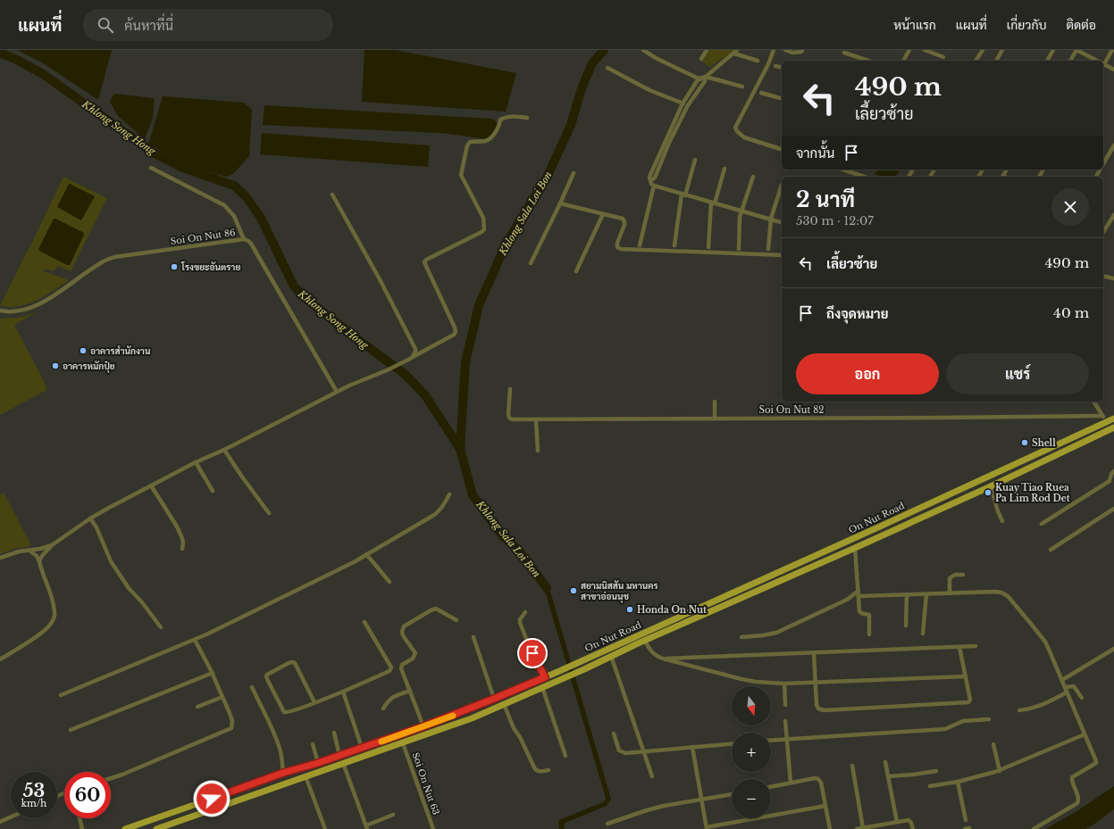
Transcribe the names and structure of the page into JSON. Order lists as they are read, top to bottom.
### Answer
{
  "streets": {
    "main road": ["On Nut Road"],
    "street": ["Soi On Nut 86", "Soi On Nut 82", "Soi On Nut 63"]
  },
  "crossings": [
    ["On Nut Road", "Soi On Nut 63"]
  ],
  "water": ["Khlong Song Hong", "Khlong Sala Loi Bon"],
  "places": [
    "โรงขยะอันตราย",
    "อาคารสำนักงาน",
    "อาคารหมักปุ๋ย",
    "Shell",
    "Kuay Tiao Ruea Pa Lim Rod Det",
    "สยามนิสสัน มหานคร สาขาอ่อนนุช",
    "Honda On Nut"
  ],
  "north": "bottom",
  "page": {
    "header": "แผนที่",
    "search": "ค้นหาที่นี่",
    "nav": [
      "หน้าแรก",
      "แผนที่",
      "เกี่ยวกับ",
      "ติดต่อ"
    ],
    "turn": ["490 m", "เลี้ยวซ้าย"],
    "then": "จากนั้น",
    "heading": ["2 นาที", "530 m · 12:07"],
    "list": [
      {
        "name": "เลี้ยวซ้าย",
        "value": "490 m"
      },
      {
        "name": "ถึงจุดหมาย",
        "value": "40 m"
      }
    ],
    "buttons": ["ออก", "แชร์"],
    "map_buttons": ["+", "−"],
    "speed": "53 km/h",
    "limit": "60"
  }
}
